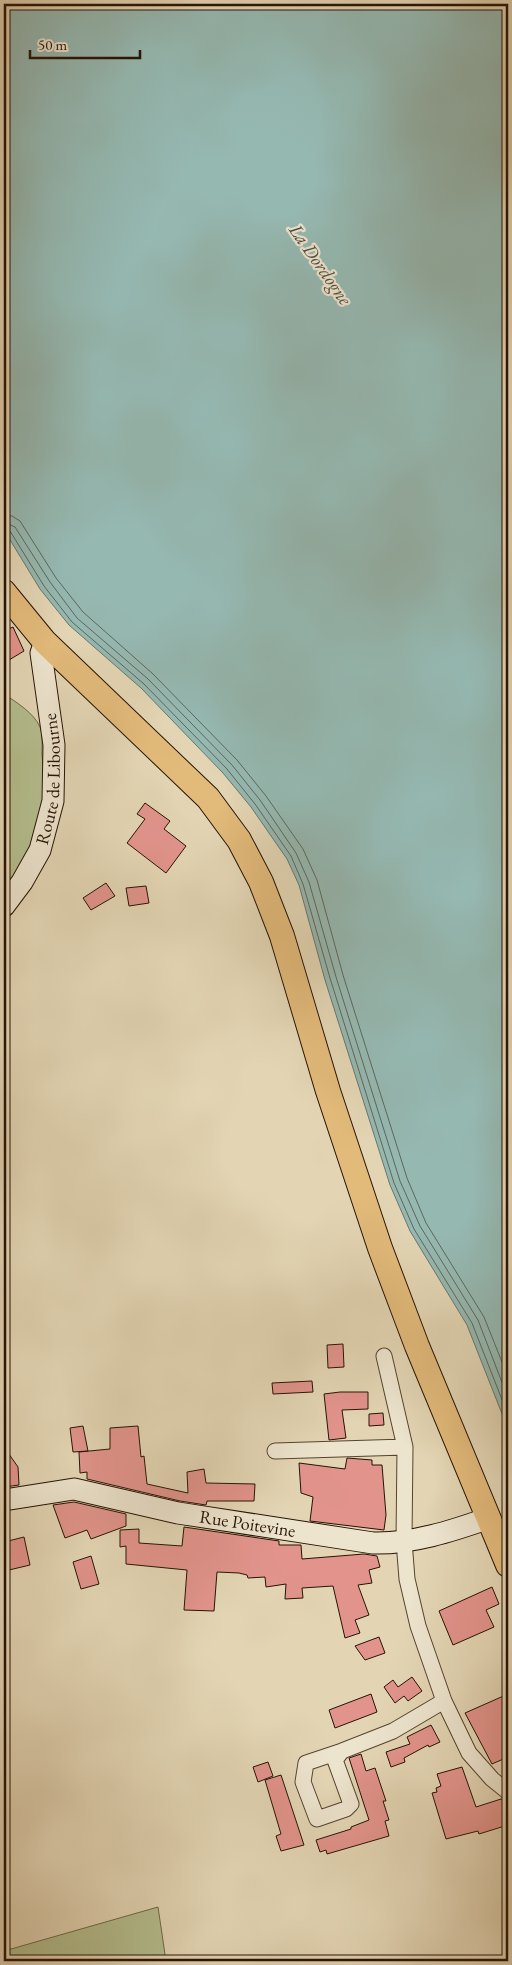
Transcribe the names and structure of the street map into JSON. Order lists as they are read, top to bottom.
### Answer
{
  "streets": {
    "street": ["Route de Libourne", "Rue Poitevine"]
  },
  "water": ["La Dordogne"],
  "scale_bar": "50 m"
}
